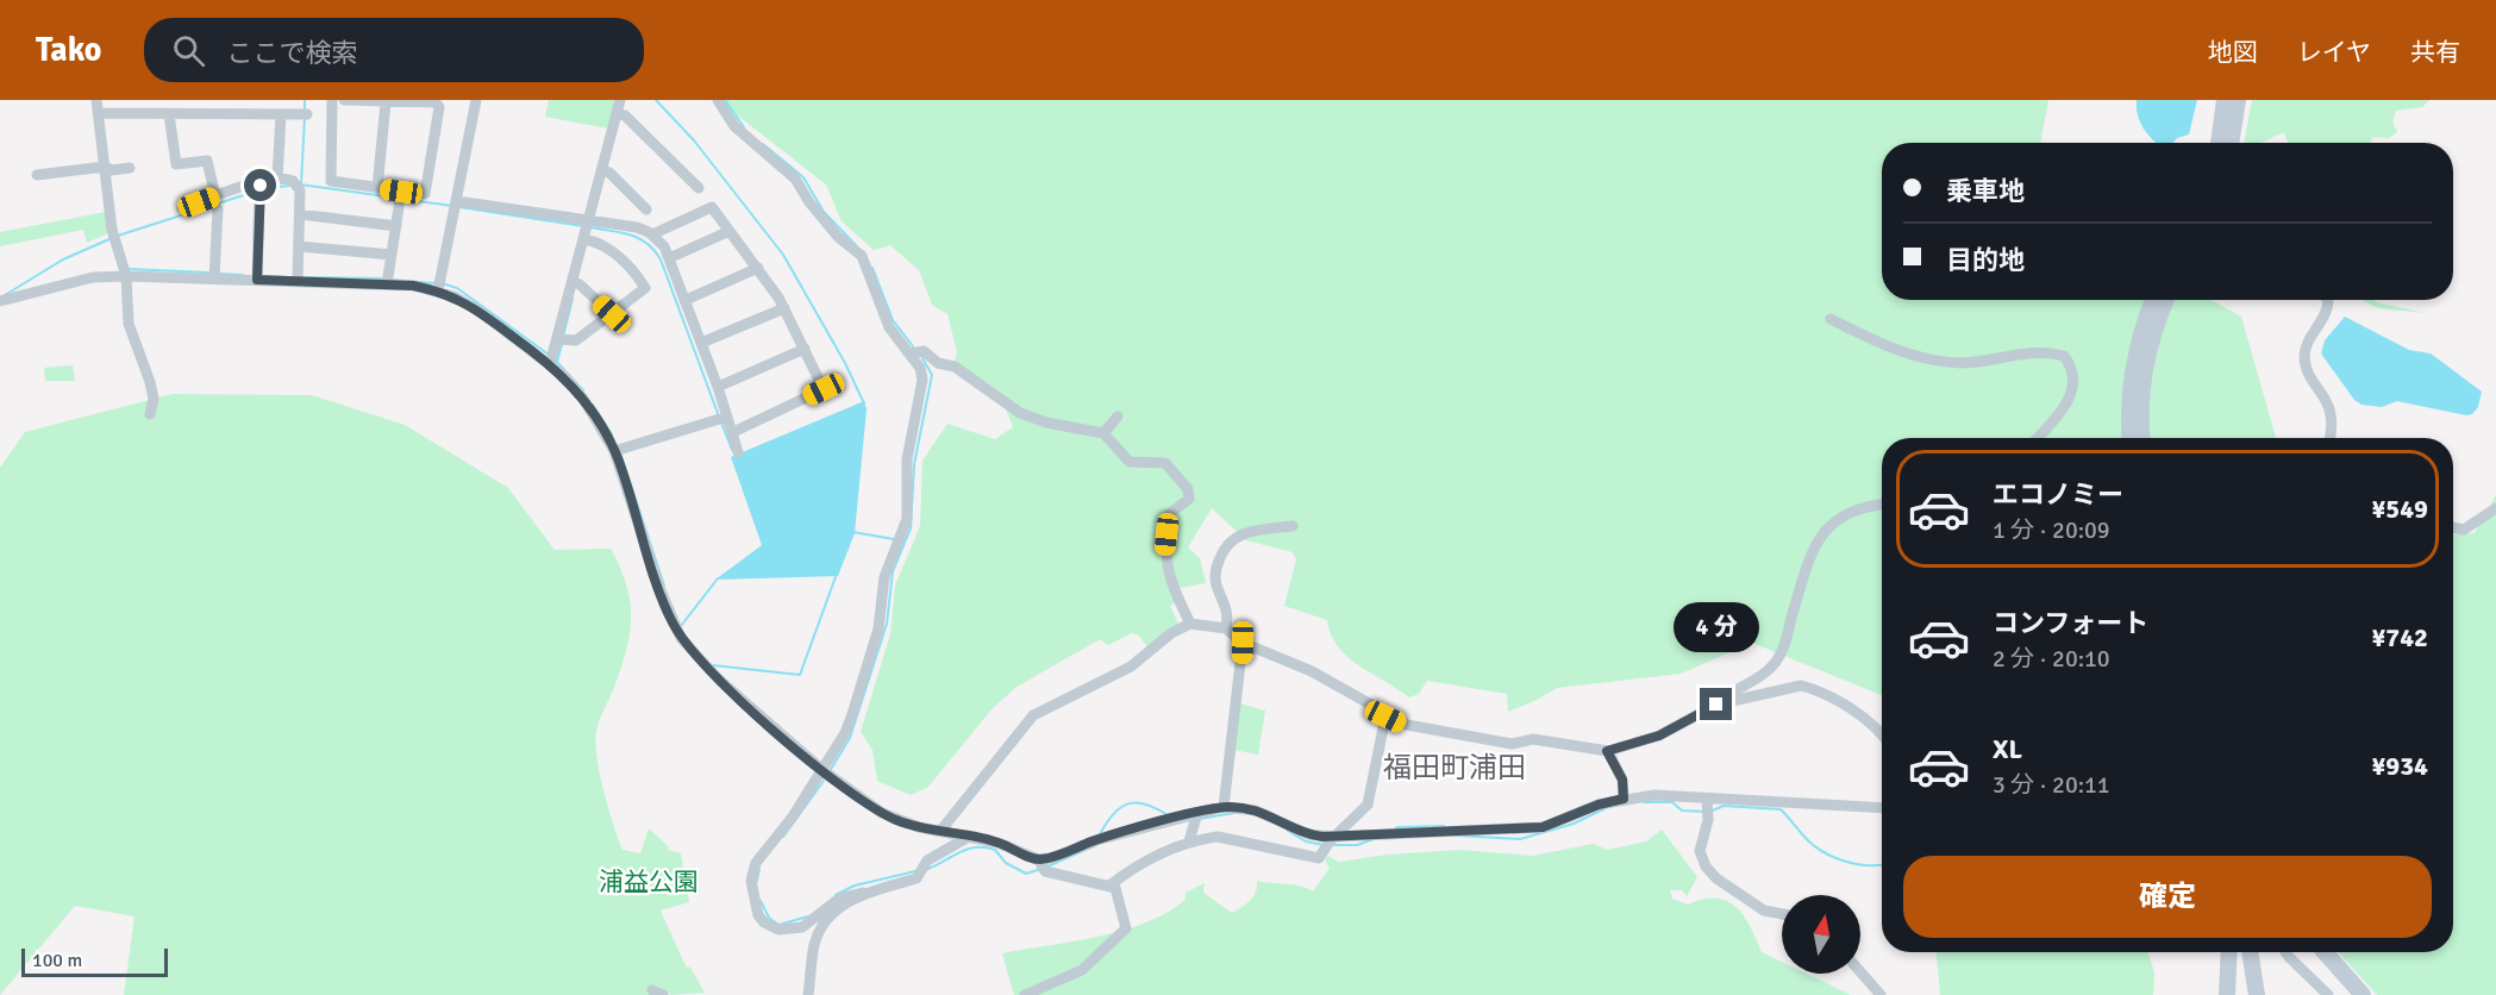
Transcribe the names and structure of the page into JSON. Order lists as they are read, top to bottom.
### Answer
{
  "districts": ["福田町浦田"],
  "parks": ["浦益公園"],
  "scale_bar": "100 m",
  "north": "top",
  "page": {
    "header": "Tako",
    "search": "ここで検索",
    "nav": ["地図", "レイヤ", "共有"],
    "banner": ["乗車地", "目的地"],
    "list": [
      {
        "name": "エコノミー",
        "note": "1 分 · 20:09",
        "value": "¥549"
      },
      {
        "name": "コンフォート",
        "note": "2 分 · 20:10",
        "value": "¥742"
      },
      {
        "name": "XL",
        "note": "3 分 · 20:11",
        "value": "¥934"
      }
    ],
    "bubble": "4 分",
    "buttons": "確定",
    "scale": "100 m"
  }
}
